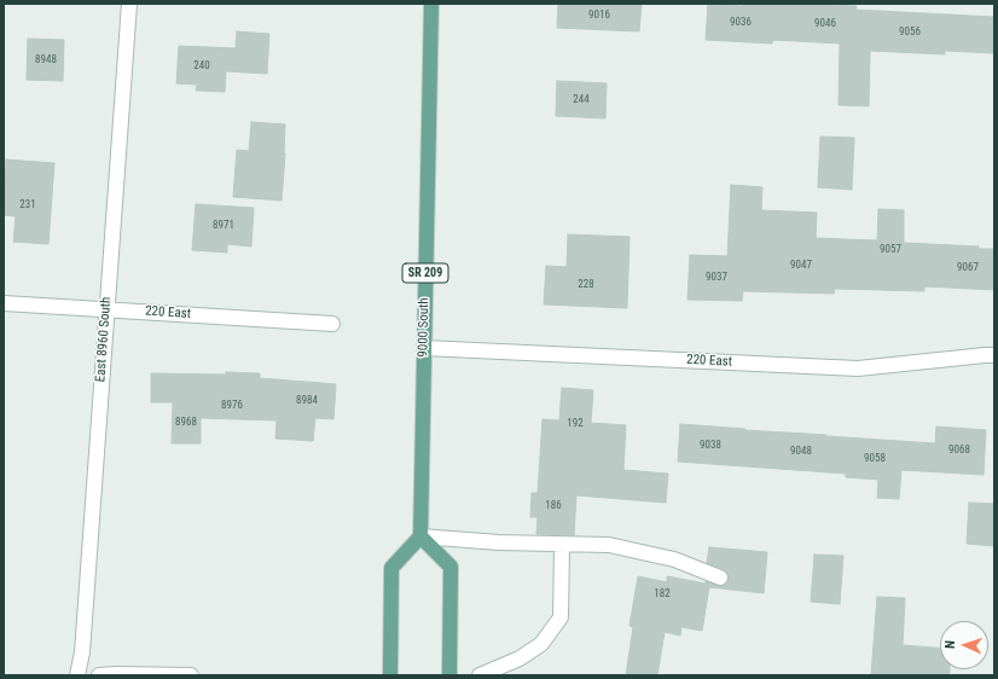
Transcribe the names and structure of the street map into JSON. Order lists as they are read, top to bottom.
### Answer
{
  "streets": {
    "main road": ["SR 209", "9000 South"],
    "street": ["220 East", "East 8960 South"]
  },
  "crossings": [
    ["220 East", "9000 South"],
    ["220 East", "East 8960 South"]
  ],
  "house_numbers": [
    "9016",
    "9036",
    "9046",
    "9056",
    "8948",
    "240",
    "244",
    "231",
    "8971",
    "9057",
    "9047",
    "9067",
    "9037",
    "228",
    "8984",
    "8976",
    "8968",
    "192",
    "9038",
    "9068",
    "9048",
    "9058",
    "186",
    "182"
  ],
  "north": "left"
}
